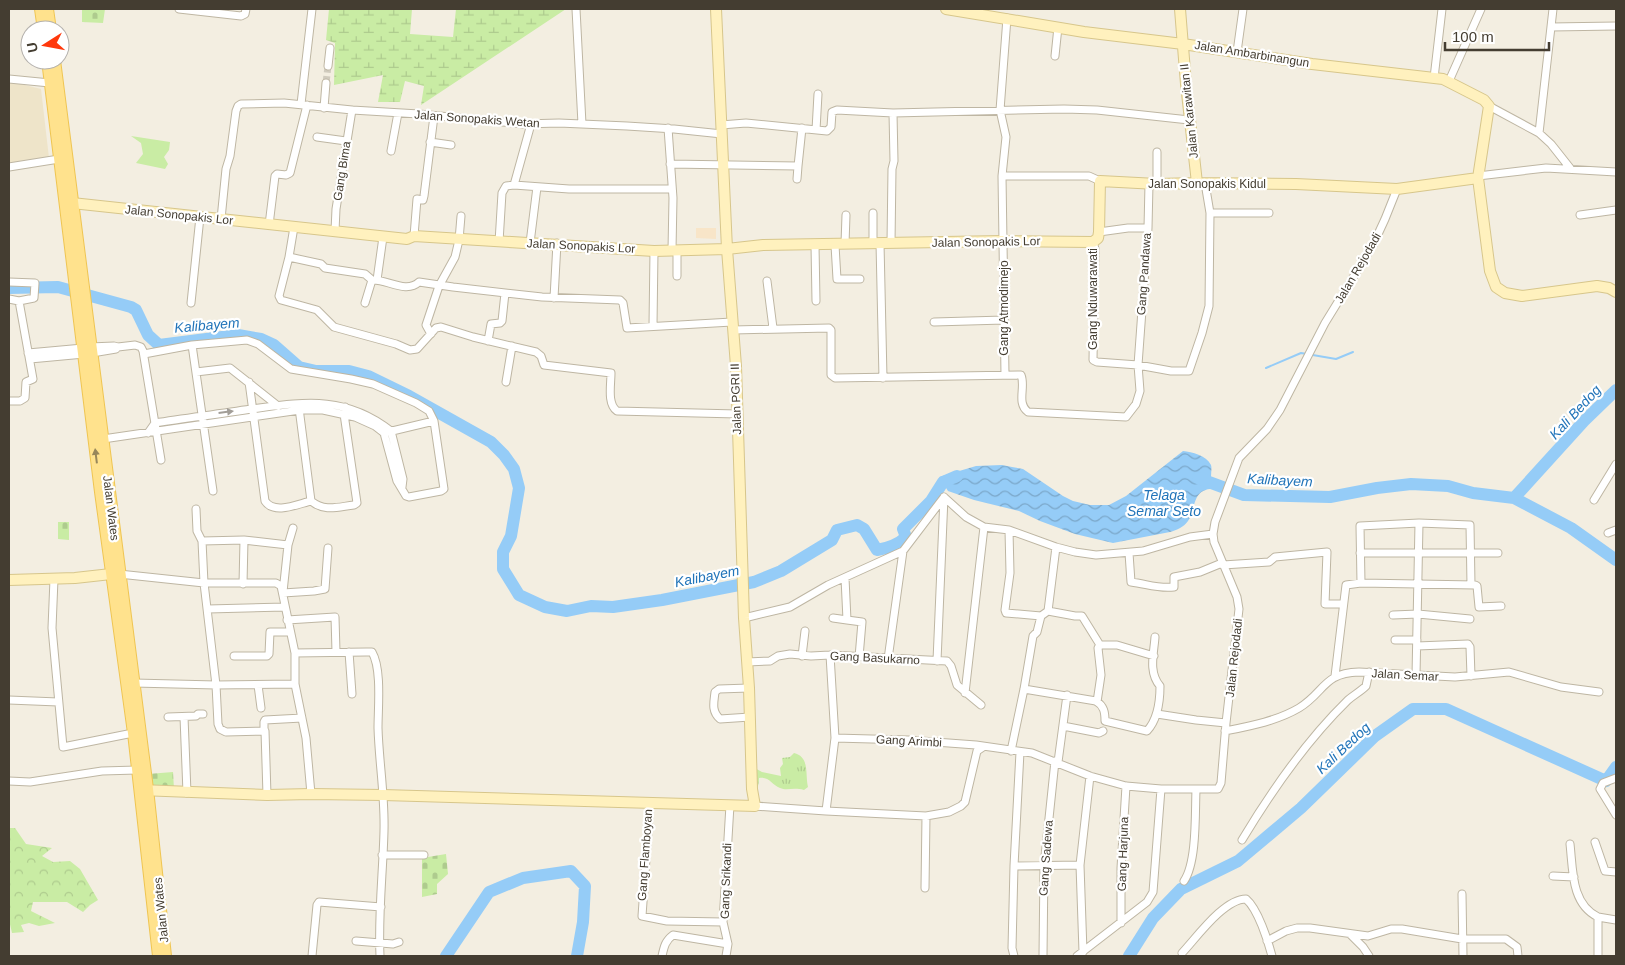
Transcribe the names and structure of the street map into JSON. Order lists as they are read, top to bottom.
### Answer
{
  "streets": {
    "main road": ["Jalan Wates"],
    "street": [
      "Jalan Ambarbinangun",
      "Jalan Karawitan II",
      "Jalan Sonopakis Wetan",
      "Gang Bima",
      "Jalan Sonopakis Kidul",
      "Jalan Sonopakis Lor",
      "Jalan Rejodadi",
      "Gang Pandawa",
      "Gang Nduwarawati",
      "Gang Atmodimejo",
      "Jalan PGRI II",
      "Gang Basukarno",
      "Jalan Semar",
      "Gang Arimbi",
      "Gang Harjuna",
      "Gang Flamboyan",
      "Gang Sadewa",
      "Gang Srikandi"
    ]
  },
  "crossings": [
    ["Jalan Ambarbinangun", "Jalan Karawitan II"],
    ["Jalan Ambarbinangun", "Jalan Sonopakis Kidul"],
    ["Jalan Karawitan II", "Jalan Sonopakis Kidul"],
    ["Jalan Sonopakis Wetan", "Gang Bima"],
    ["Jalan Sonopakis Wetan", "Jalan Sonopakis Lor"],
    ["Jalan Sonopakis Wetan", "Jalan PGRI II"],
    ["Gang Bima", "Jalan Sonopakis Lor"],
    ["Jalan Sonopakis Kidul", "Jalan Rejodadi"],
    ["Jalan Sonopakis Kidul", "Gang Pandawa"],
    ["Jalan Sonopakis Lor", "Gang Nduwarawati"],
    ["Jalan Sonopakis Lor", "Gang Atmodimejo"],
    ["Jalan Sonopakis Lor", "Jalan PGRI II"],
    ["Jalan Sonopakis Lor", "Jalan Wates"],
    ["Jalan Rejodadi", "Gang Arimbi"],
    ["Jalan Rejodadi", "Gang Harjuna"],
    ["Jalan Rejodadi", "Gang Sadewa"],
    ["Gang Pandawa", "Gang Nduwarawati"],
    ["Gang Pandawa", "Gang Atmodimejo"],
    ["Jalan PGRI II", "Gang Basukarno"],
    ["Gang Flamboyan", "Gang Srikandi"]
  ],
  "water": ["Kalibayem", "Kali Bedog", "Telaga Semar Seto"],
  "scale_bar": "100 m",
  "north": "left"
}
